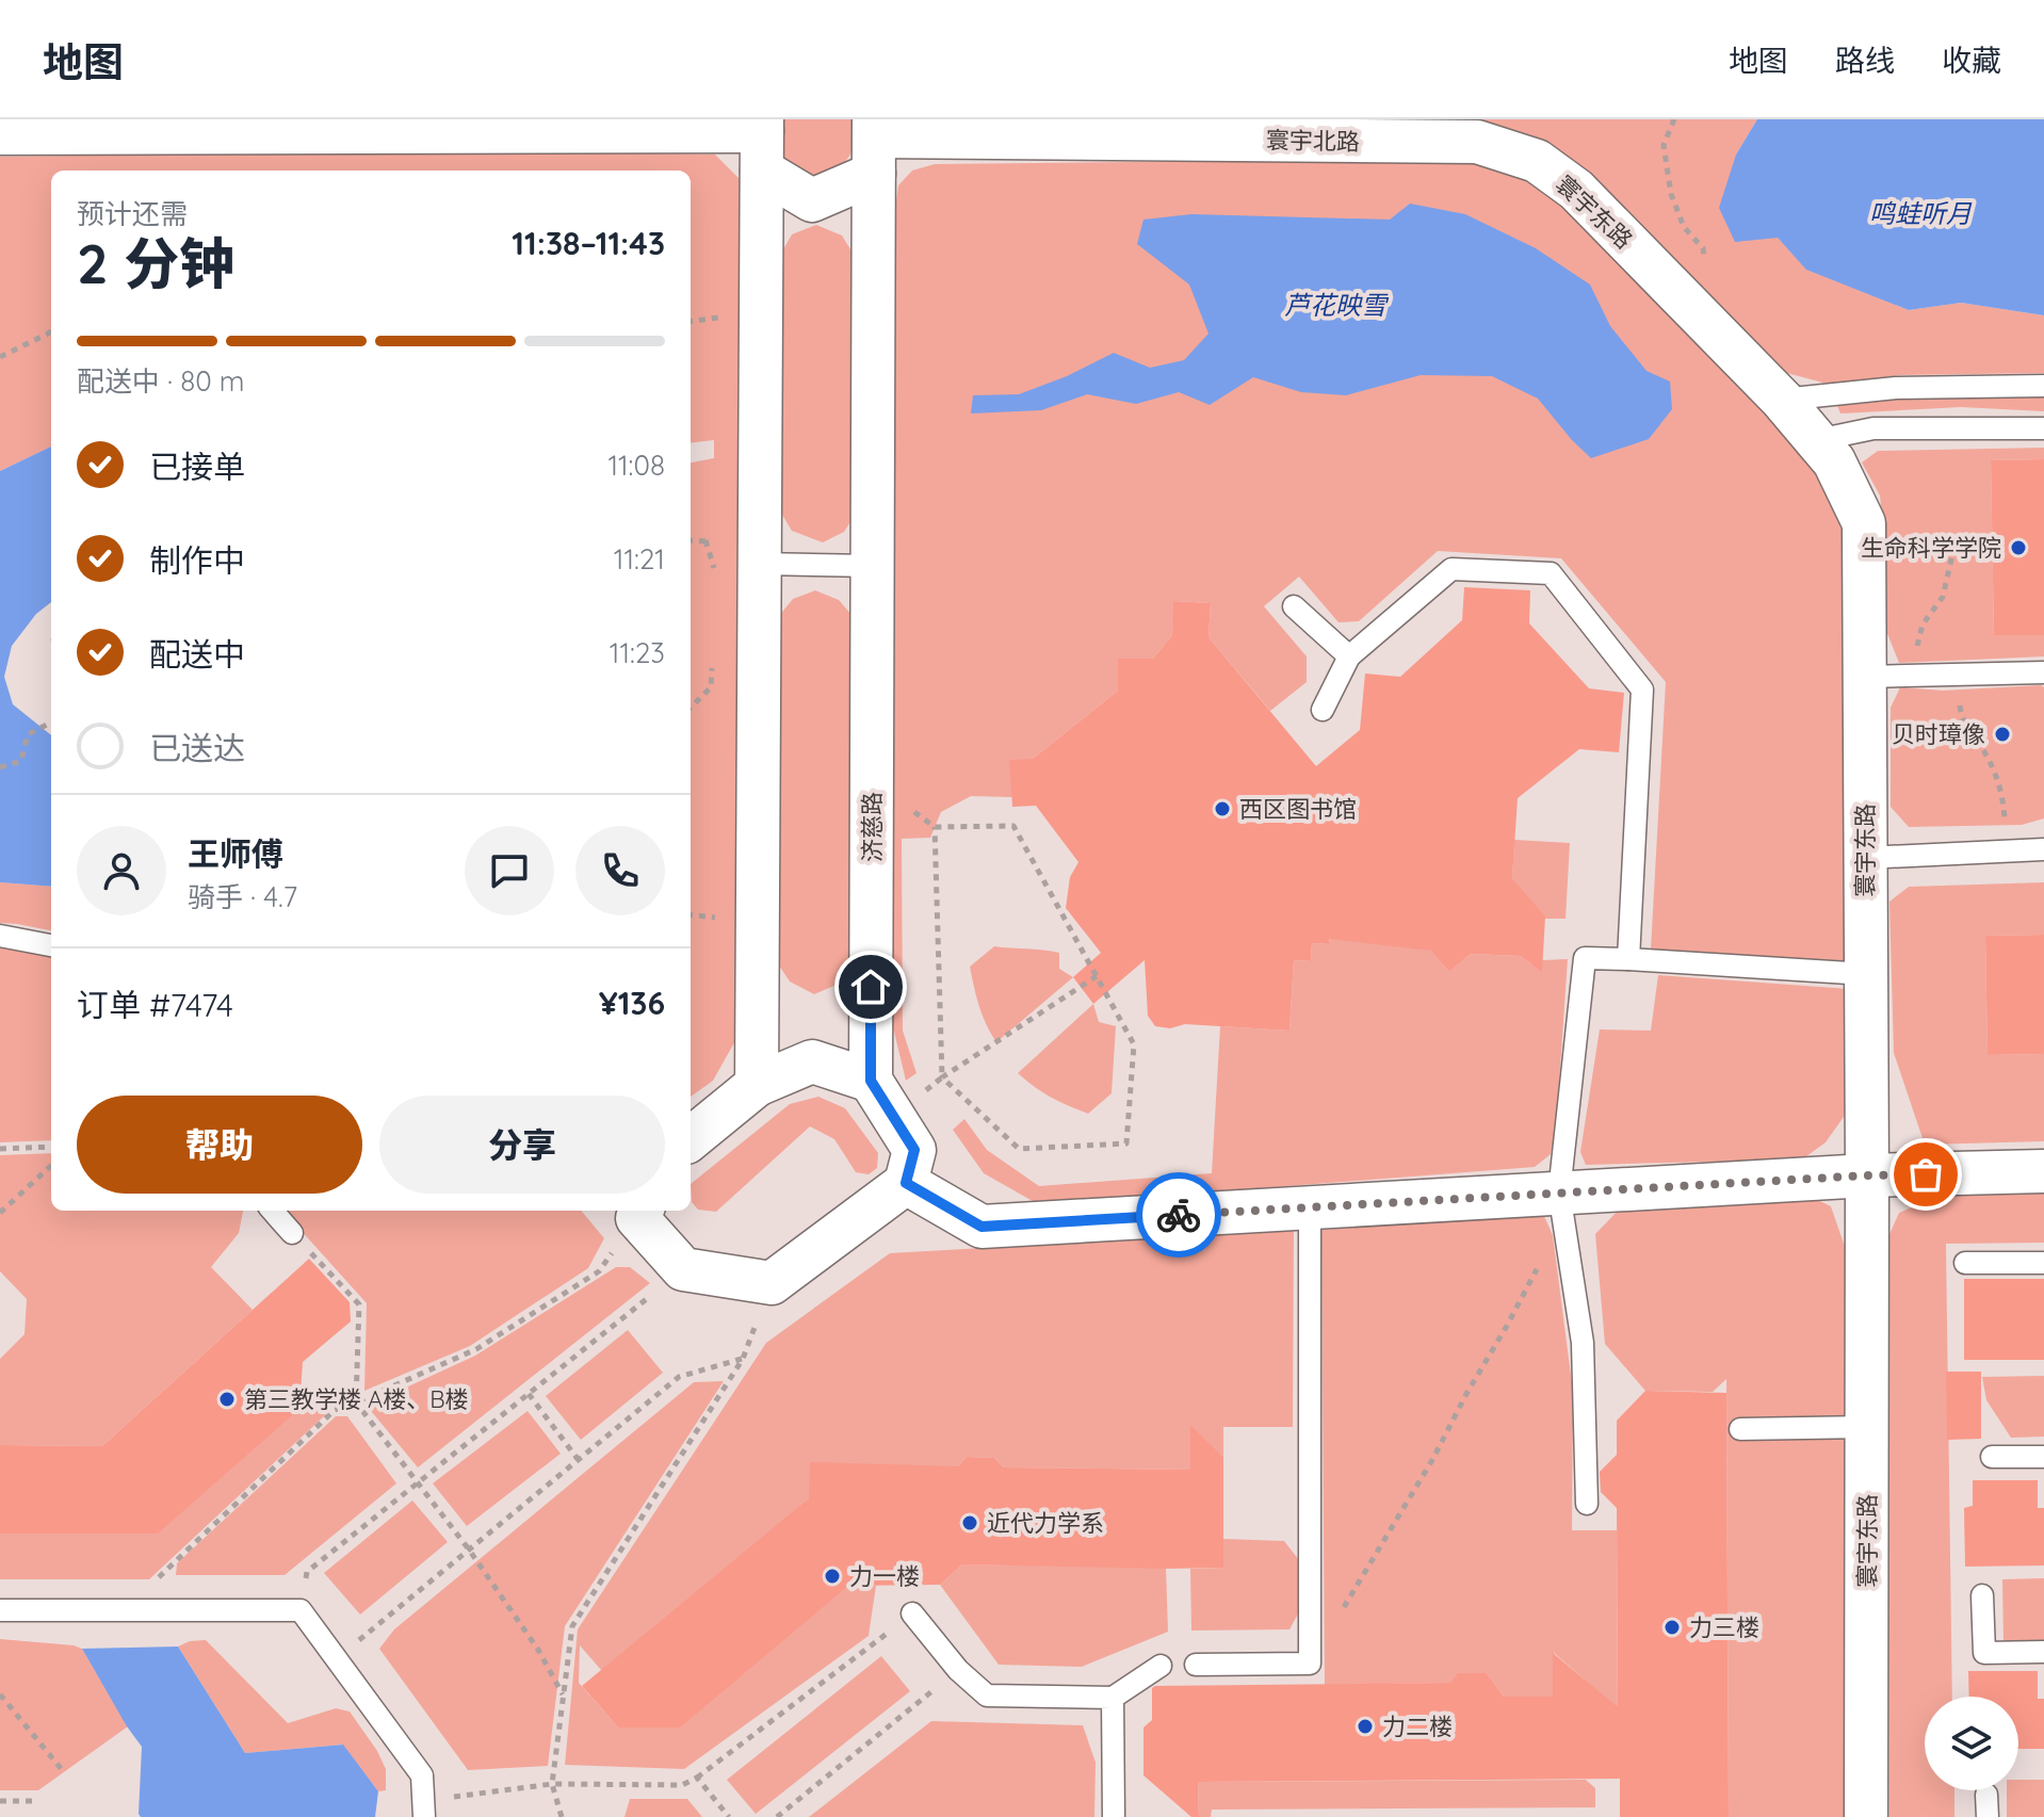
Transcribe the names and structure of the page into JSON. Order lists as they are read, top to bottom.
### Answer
{
  "streets": {
    "street": ["寰宇北路", "寰宇东路", "济慈路"]
  },
  "crossings": [
    ["寰宇北路", "寰宇东路"],
    ["寰宇北路", "济慈路"]
  ],
  "water": ["鸣蛙听月", "芦花映雪"],
  "places": [
    "生命科学学院",
    "贝时璋像",
    "西区图书馆",
    "第三教学楼 A楼、B楼",
    "近代力学系",
    "力一楼",
    "力三楼",
    "力二楼"
  ],
  "page": {
    "header": "地图",
    "nav": ["地图", "路线", "收藏"],
    "heading": ["2 分钟", "预计还需", "11:38–11:43"],
    "panel": [
      "王师傅",
      "骑手 · 4.7",
      "订单 #7474",
      "¥136"
    ],
    "bar": "配送中 · 80 m",
    "list": [
      ["已接单", "11:08"],
      ["制作中", "11:21"],
      ["配送中", "11:23"],
      "已送达"
    ],
    "buttons": ["帮助", "分享"]
  }
}
